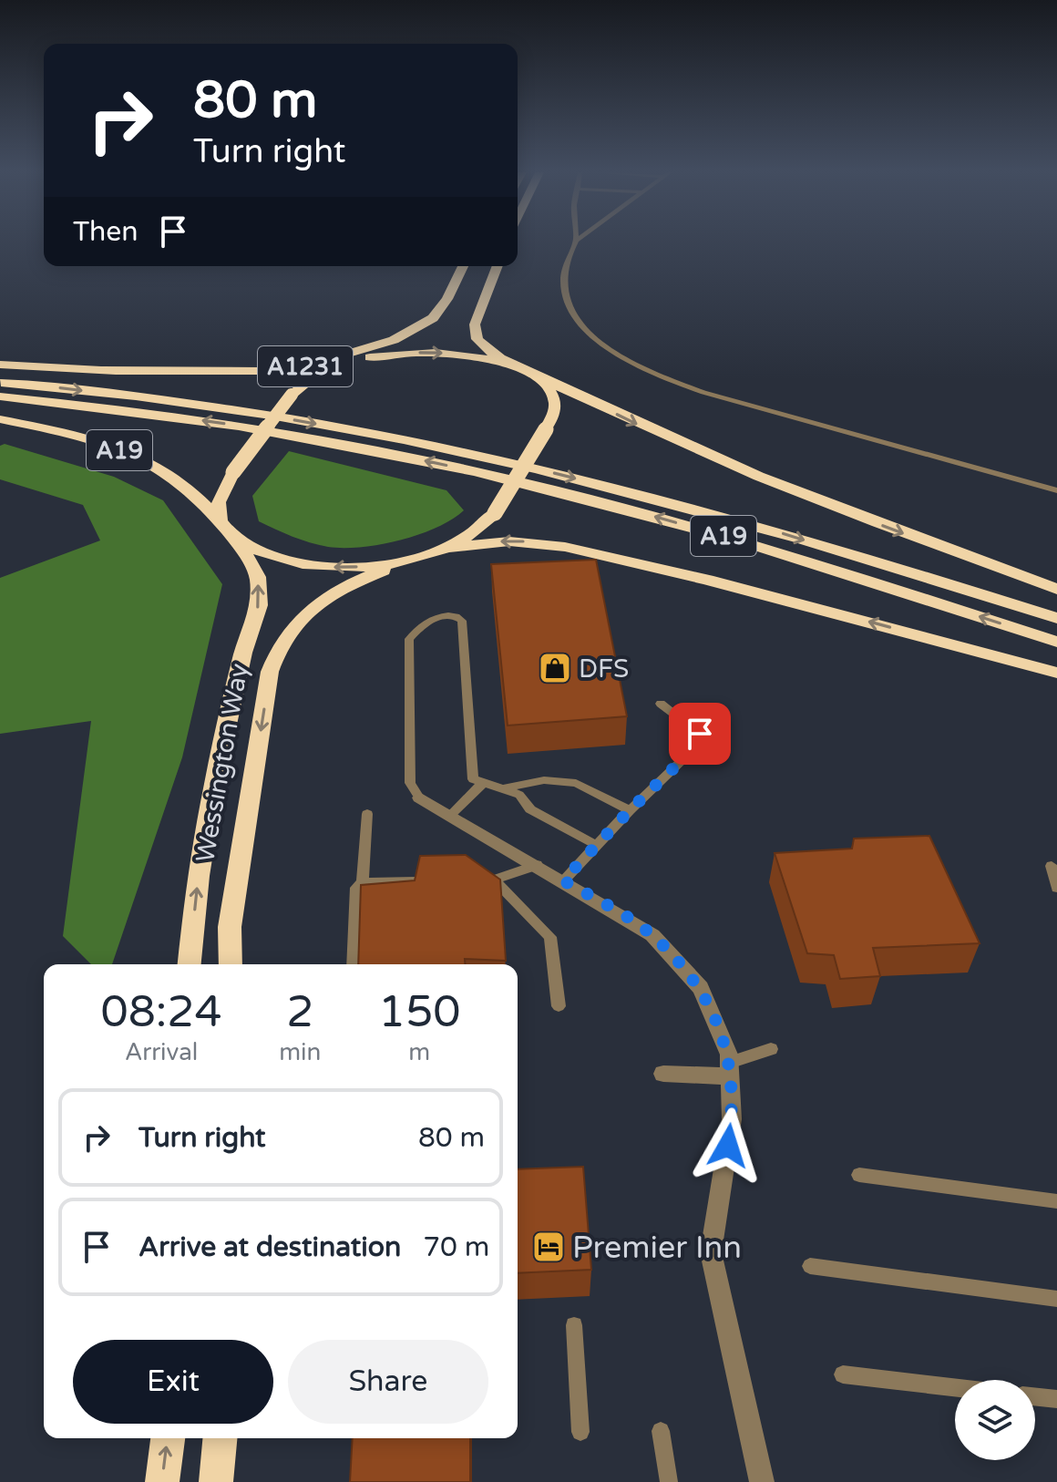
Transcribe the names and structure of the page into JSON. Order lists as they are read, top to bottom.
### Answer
{
  "streets": {
    "highway": ["A1231", "A19", "Wessington Way"]
  },
  "crossings": [
    ["A1231", "A19"]
  ],
  "places": {
    "shop": ["DFS"],
    "hotel": ["Premier Inn"]
  },
  "page": {
    "turn": ["80 m", "Turn right"],
    "then": "Then",
    "eta": [
      "08:24",
      "Arrival",
      "2",
      "min",
      "150",
      "m"
    ],
    "list": [
      {
        "name": "Turn right",
        "value": "80 m"
      },
      {
        "name": "Arrive at destination",
        "value": "70 m"
      }
    ],
    "buttons": ["Exit", "Share"]
  }
}
